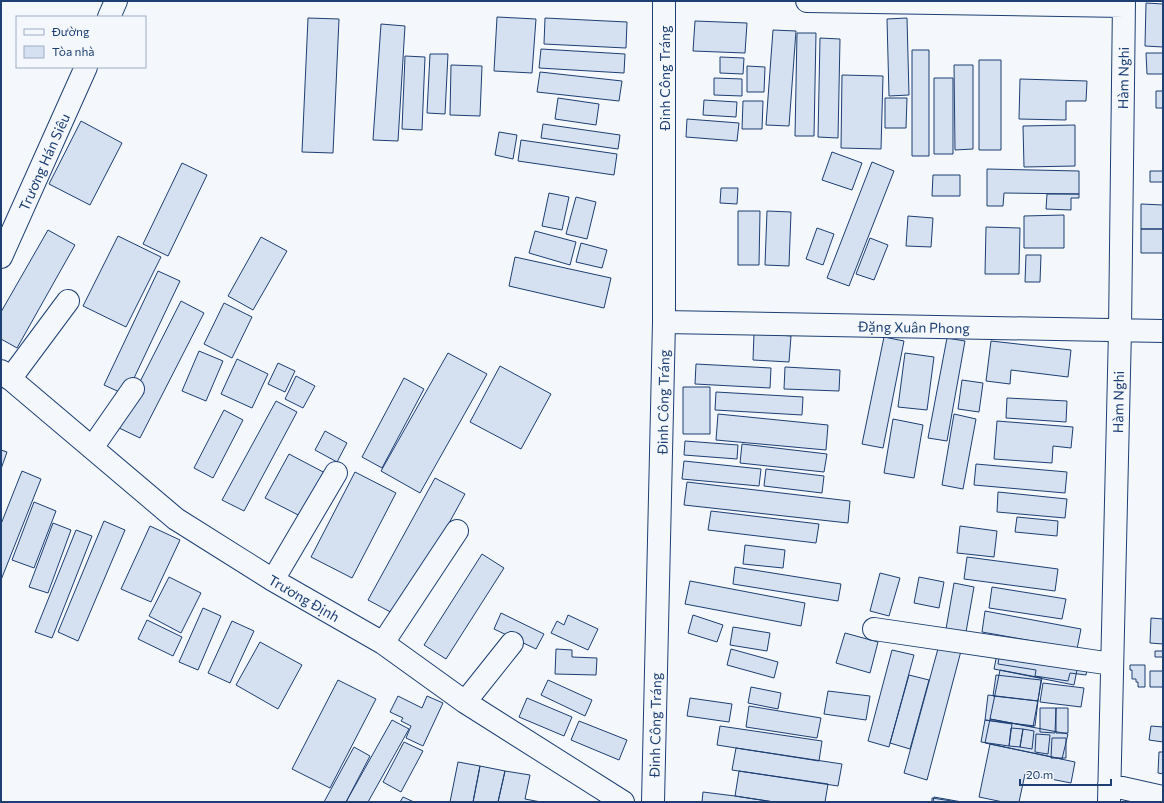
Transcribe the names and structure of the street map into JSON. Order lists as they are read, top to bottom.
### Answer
{
  "streets": {
    "street": [
      "Đinh Công Tráng",
      "Hàm Nghi",
      "Trương Hán Siêu",
      "Đặng Xuân Phong",
      "Trương Định"
    ]
  },
  "crossings": [
    ["Đinh Công Tráng", "Đặng Xuân Phong"],
    ["Hàm Nghi", "Đặng Xuân Phong"]
  ],
  "legend": ["Đường", "Tòa nhà"],
  "scale_bar": "20 m"
}
